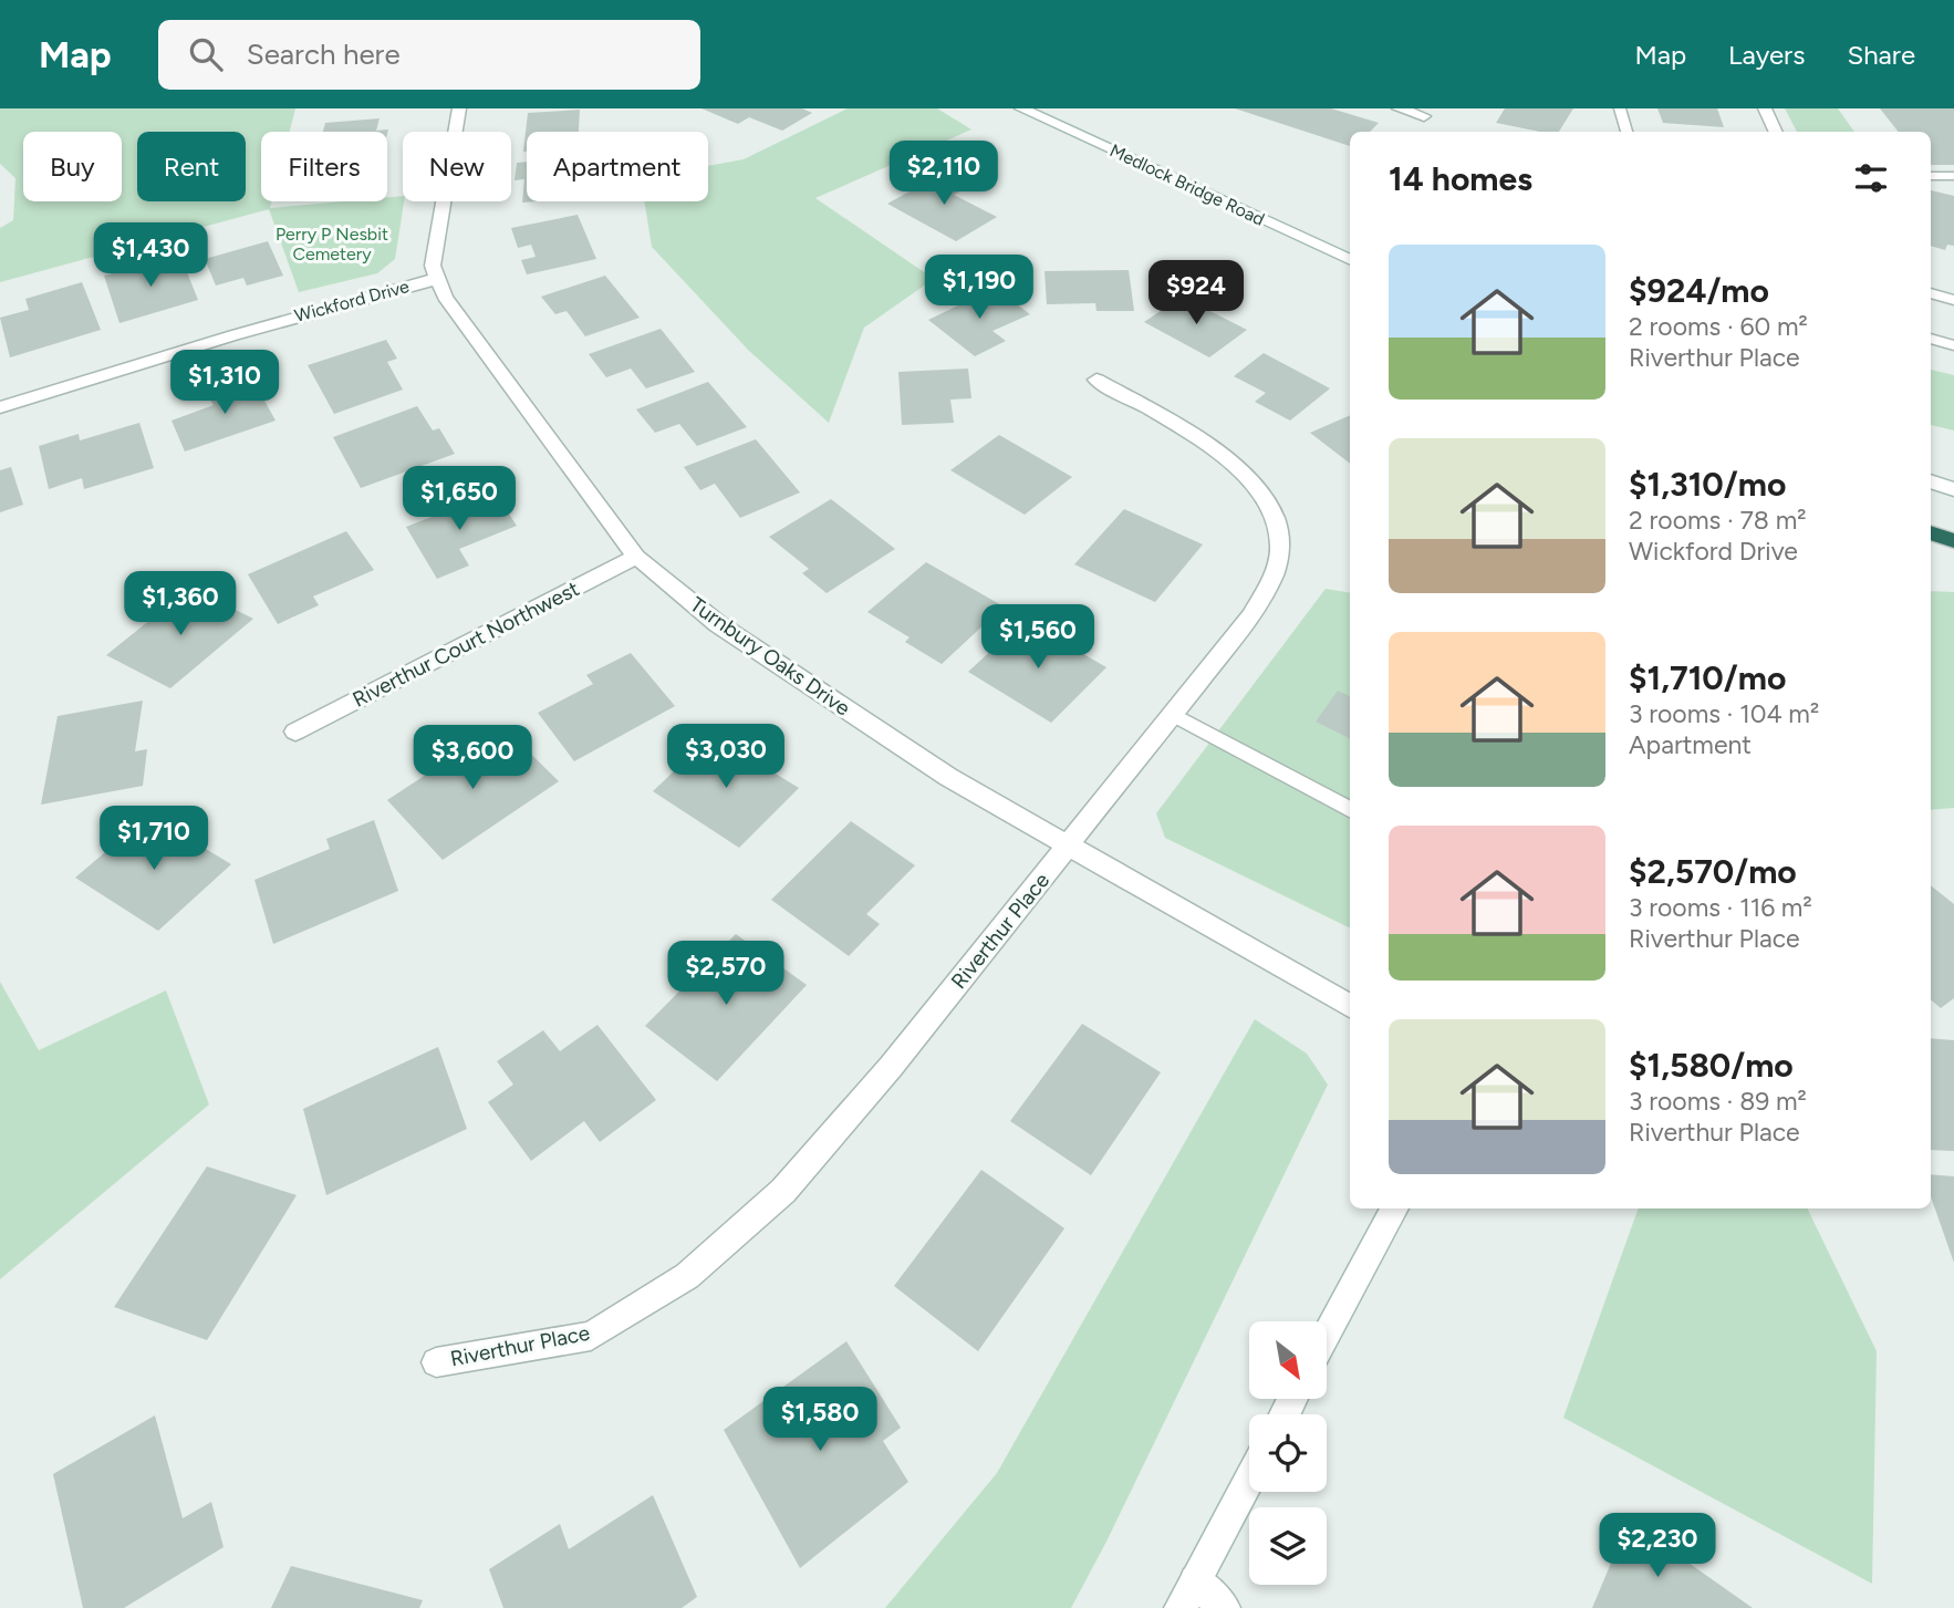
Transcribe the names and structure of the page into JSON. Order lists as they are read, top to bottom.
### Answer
{
  "streets": {
    "street": [
      "Medlock Bridge Road",
      "Wickford Drive",
      "Riverthur Court Northwest",
      "Turnbury Oaks Drive",
      "Riverthur Place"
    ]
  },
  "crossings": [
    ["Wickford Drive", "Turnbury Oaks Drive"],
    ["Riverthur Court Northwest", "Turnbury Oaks Drive"],
    ["Turnbury Oaks Drive", "Riverthur Place"]
  ],
  "parks": ["Perry P Nesbit Cemetery"],
  "north": "bottom right",
  "page": {
    "header": "Map",
    "search": "Search here",
    "nav": ["Map", "Layers", "Share"],
    "chip": [
      "Buy",
      "Rent",
      "Filters",
      "New",
      "Apartment"
    ],
    "heading": "14 homes",
    "price": [
      "$2,110",
      "$1,430",
      "$1,190",
      "$924",
      "$1,310",
      "$1,650",
      "$1,360",
      "$1,560",
      "$3,030",
      "$3,600",
      "$1,710",
      "$2,570",
      "$1,580",
      "$2,230"
    ],
    "list": [
      {
        "name": "$924/mo",
        "note": "2 rooms · 60 m² · Riverthur Place"
      },
      {
        "name": "$1,310/mo",
        "note": "2 rooms · 78 m² · Wickford Drive"
      },
      {
        "name": "$1,710/mo",
        "note": "3 rooms · 104 m² · Apartment"
      },
      {
        "name": "$2,570/mo",
        "note": "3 rooms · 116 m² · Riverthur Place"
      },
      {
        "name": "$1,580/mo",
        "note": "3 rooms · 89 m² · Riverthur Place"
      }
    ]
  }
}
